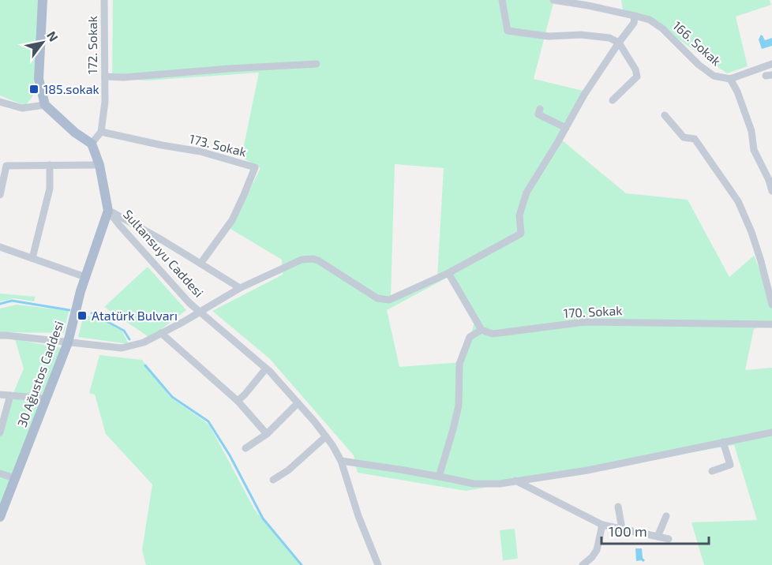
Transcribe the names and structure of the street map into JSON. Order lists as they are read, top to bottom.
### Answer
{
  "streets": {
    "main road": ["Sultansuyu Caddesi", "30 Ağustos Caddesi"],
    "street": [
      "166. Sokak",
      "172. Sokak",
      "173. Sokak",
      "170. Sokak"
    ]
  },
  "crossings": [
    ["172. Sokak", "173. Sokak"],
    ["Sultansuyu Caddesi", "30 Ağustos Caddesi"]
  ],
  "places": {
    "transit": ["185.sokak", "Atatürk Bulvarı"]
  },
  "scale_bar": "100 m",
  "north": "top right"
}
